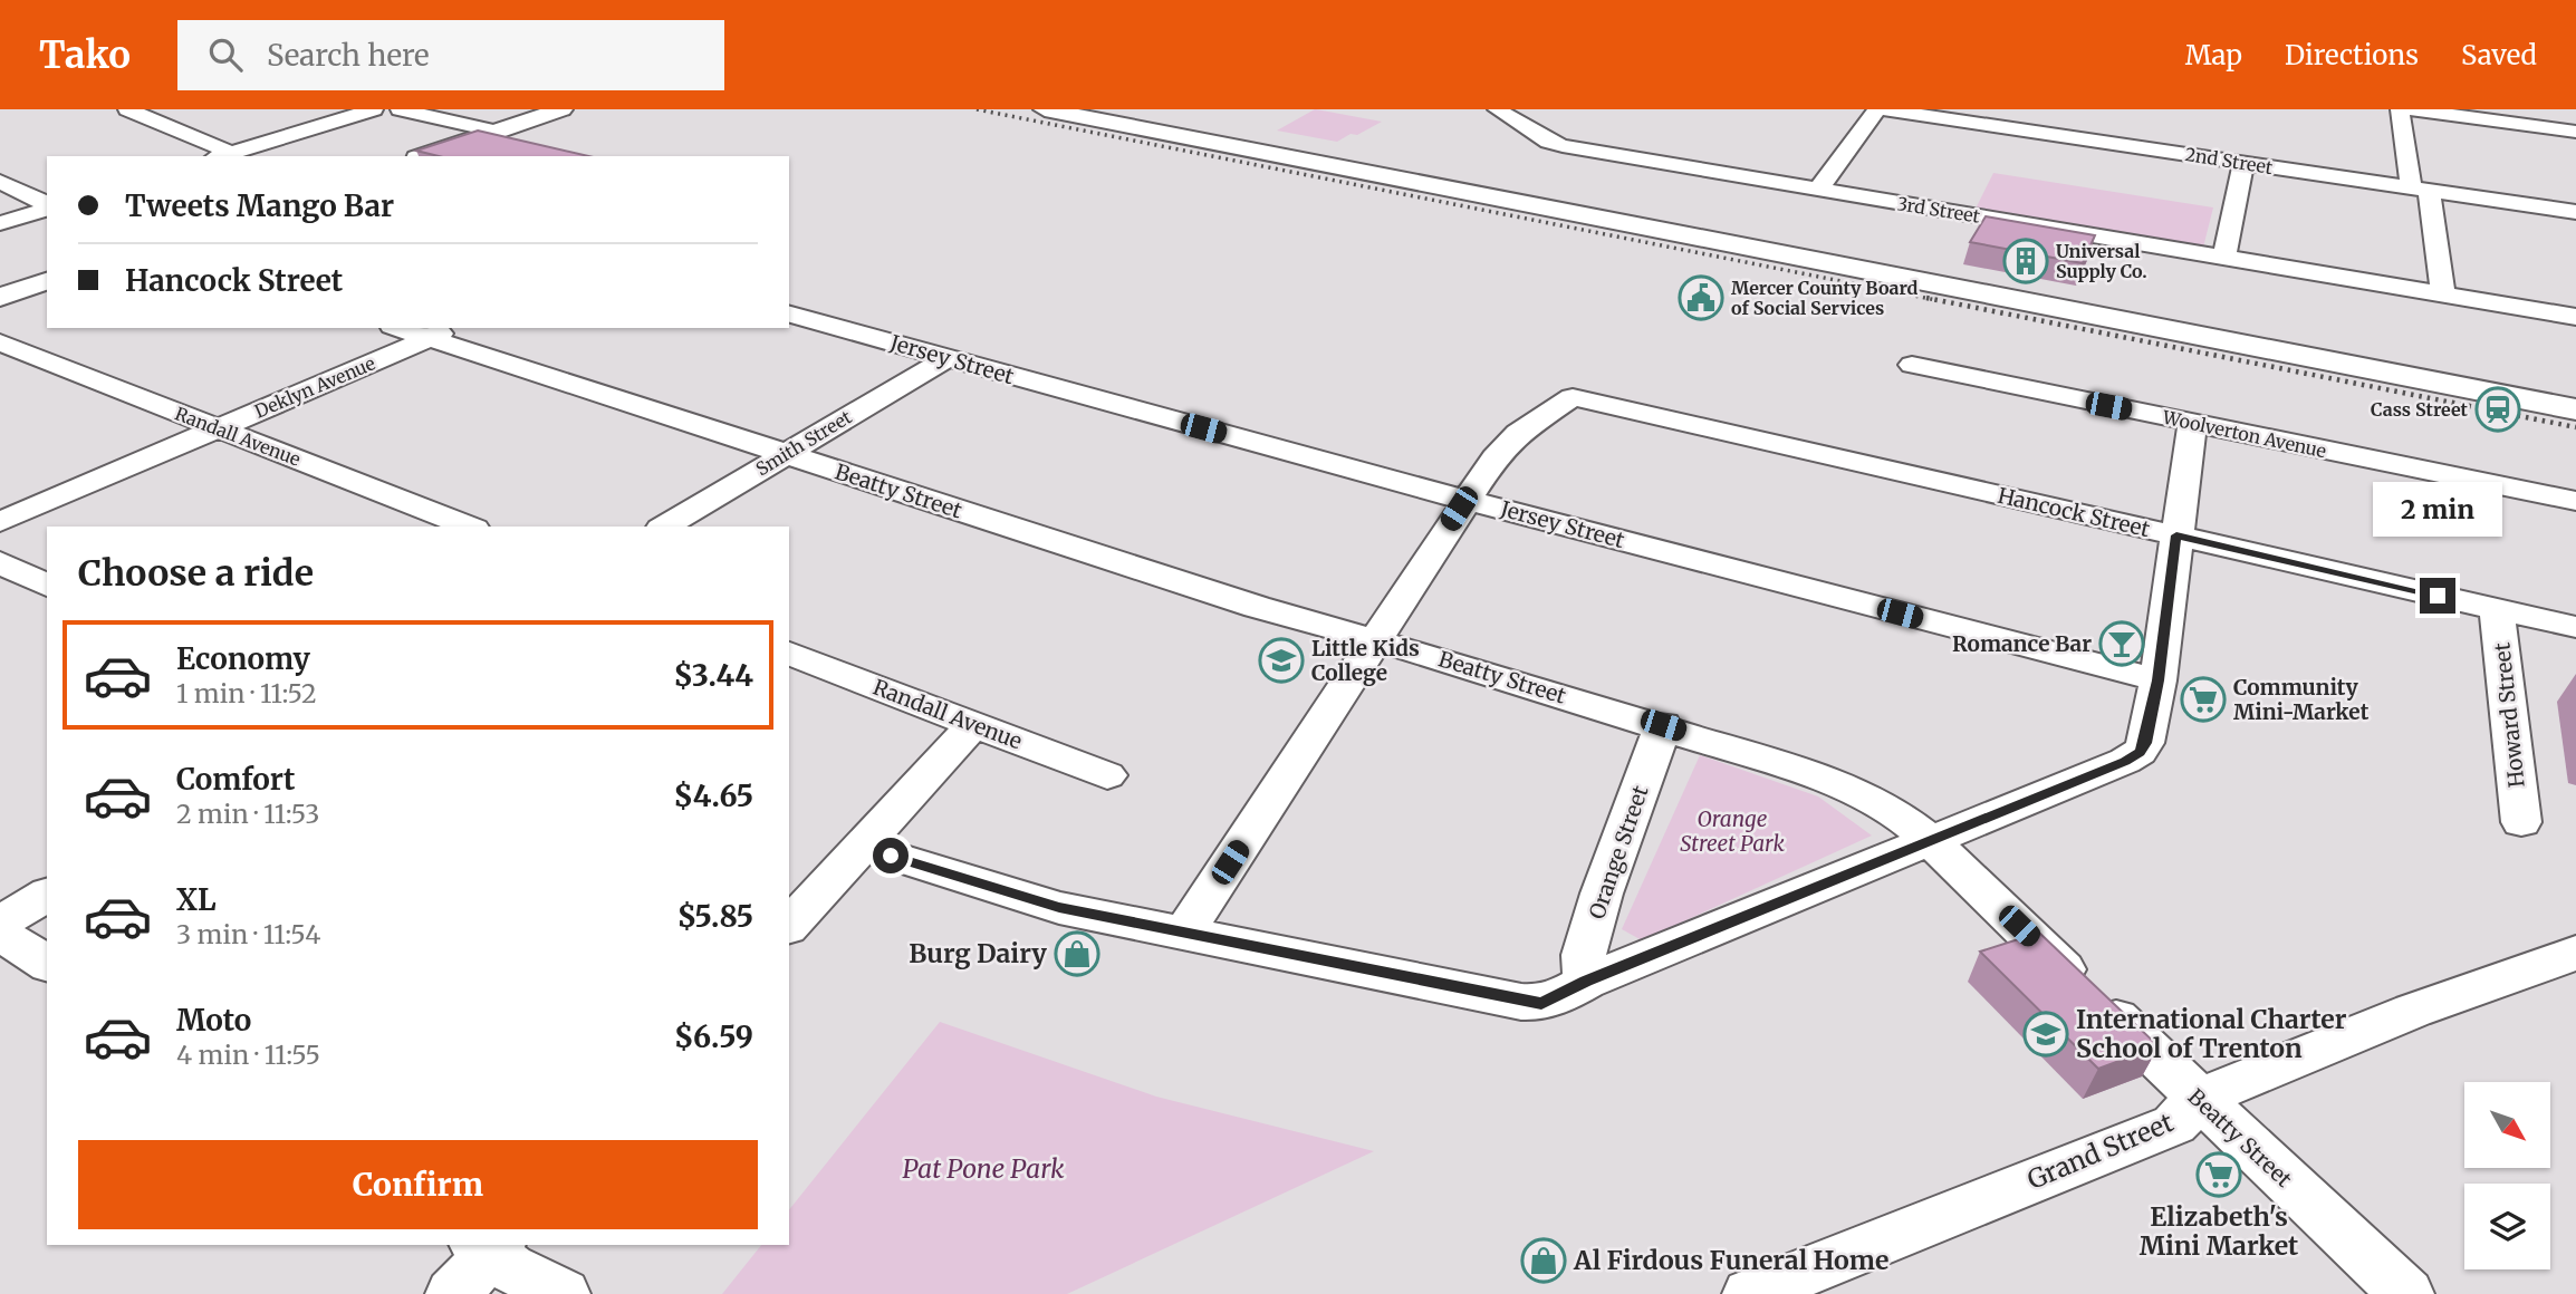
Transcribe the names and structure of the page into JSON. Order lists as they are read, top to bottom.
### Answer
{
  "streets": {
    "street": [
      "2nd Street",
      "3rd Street",
      "Jersey Street",
      "Deklyn Avenue",
      "Woolverton Avenue",
      "Randall Avenue",
      "Smith Street",
      "Beatty Street",
      "Hancock Street",
      "Howard Street",
      "Orange Street",
      "Grand Street"
    ]
  },
  "crossings": [
    ["Jersey Street", "Smith Street"],
    ["Jersey Street", "Hancock Street"],
    ["Deklyn Avenue", "Randall Avenue"],
    ["Deklyn Avenue", "Beatty Street"],
    ["Smith Street", "Beatty Street"],
    ["Beatty Street", "Orange Street"],
    ["Beatty Street", "Grand Street"],
    ["Hancock Street", "Howard Street"]
  ],
  "parks": ["Orange Street Park", "Pat Pone Park"],
  "places": {
    "building": ["Universal Supply Co."],
    "public building": ["Mercer County Board of Social Services"],
    "station": ["Cass Street"],
    "bar": ["Romance Bar"],
    "school or university": ["Little Kids College", "International Charter School of Trenton"],
    "supermarket": ["Community Mini-Market", "Elizabeth's Mini Market"],
    "shop": ["Burg Dairy", "Al Firdous Funeral Home"]
  },
  "north": "bottom right",
  "page": {
    "header": "Tako",
    "search": "Search here",
    "nav": ["Map", "Directions", "Saved"],
    "banner": ["Tweets Mango Bar", "Hancock Street"],
    "bubble": "2 min",
    "heading": "Choose a ride",
    "list": [
      {
        "name": "Economy",
        "note": "1 min · 11:52",
        "value": "$3.44"
      },
      {
        "name": "Comfort",
        "note": "2 min · 11:53",
        "value": "$4.65"
      },
      {
        "name": "XL",
        "note": "3 min · 11:54",
        "value": "$5.85"
      },
      {
        "name": "Moto",
        "note": "4 min · 11:55",
        "value": "$6.59"
      }
    ],
    "buttons": "Confirm"
  }
}
